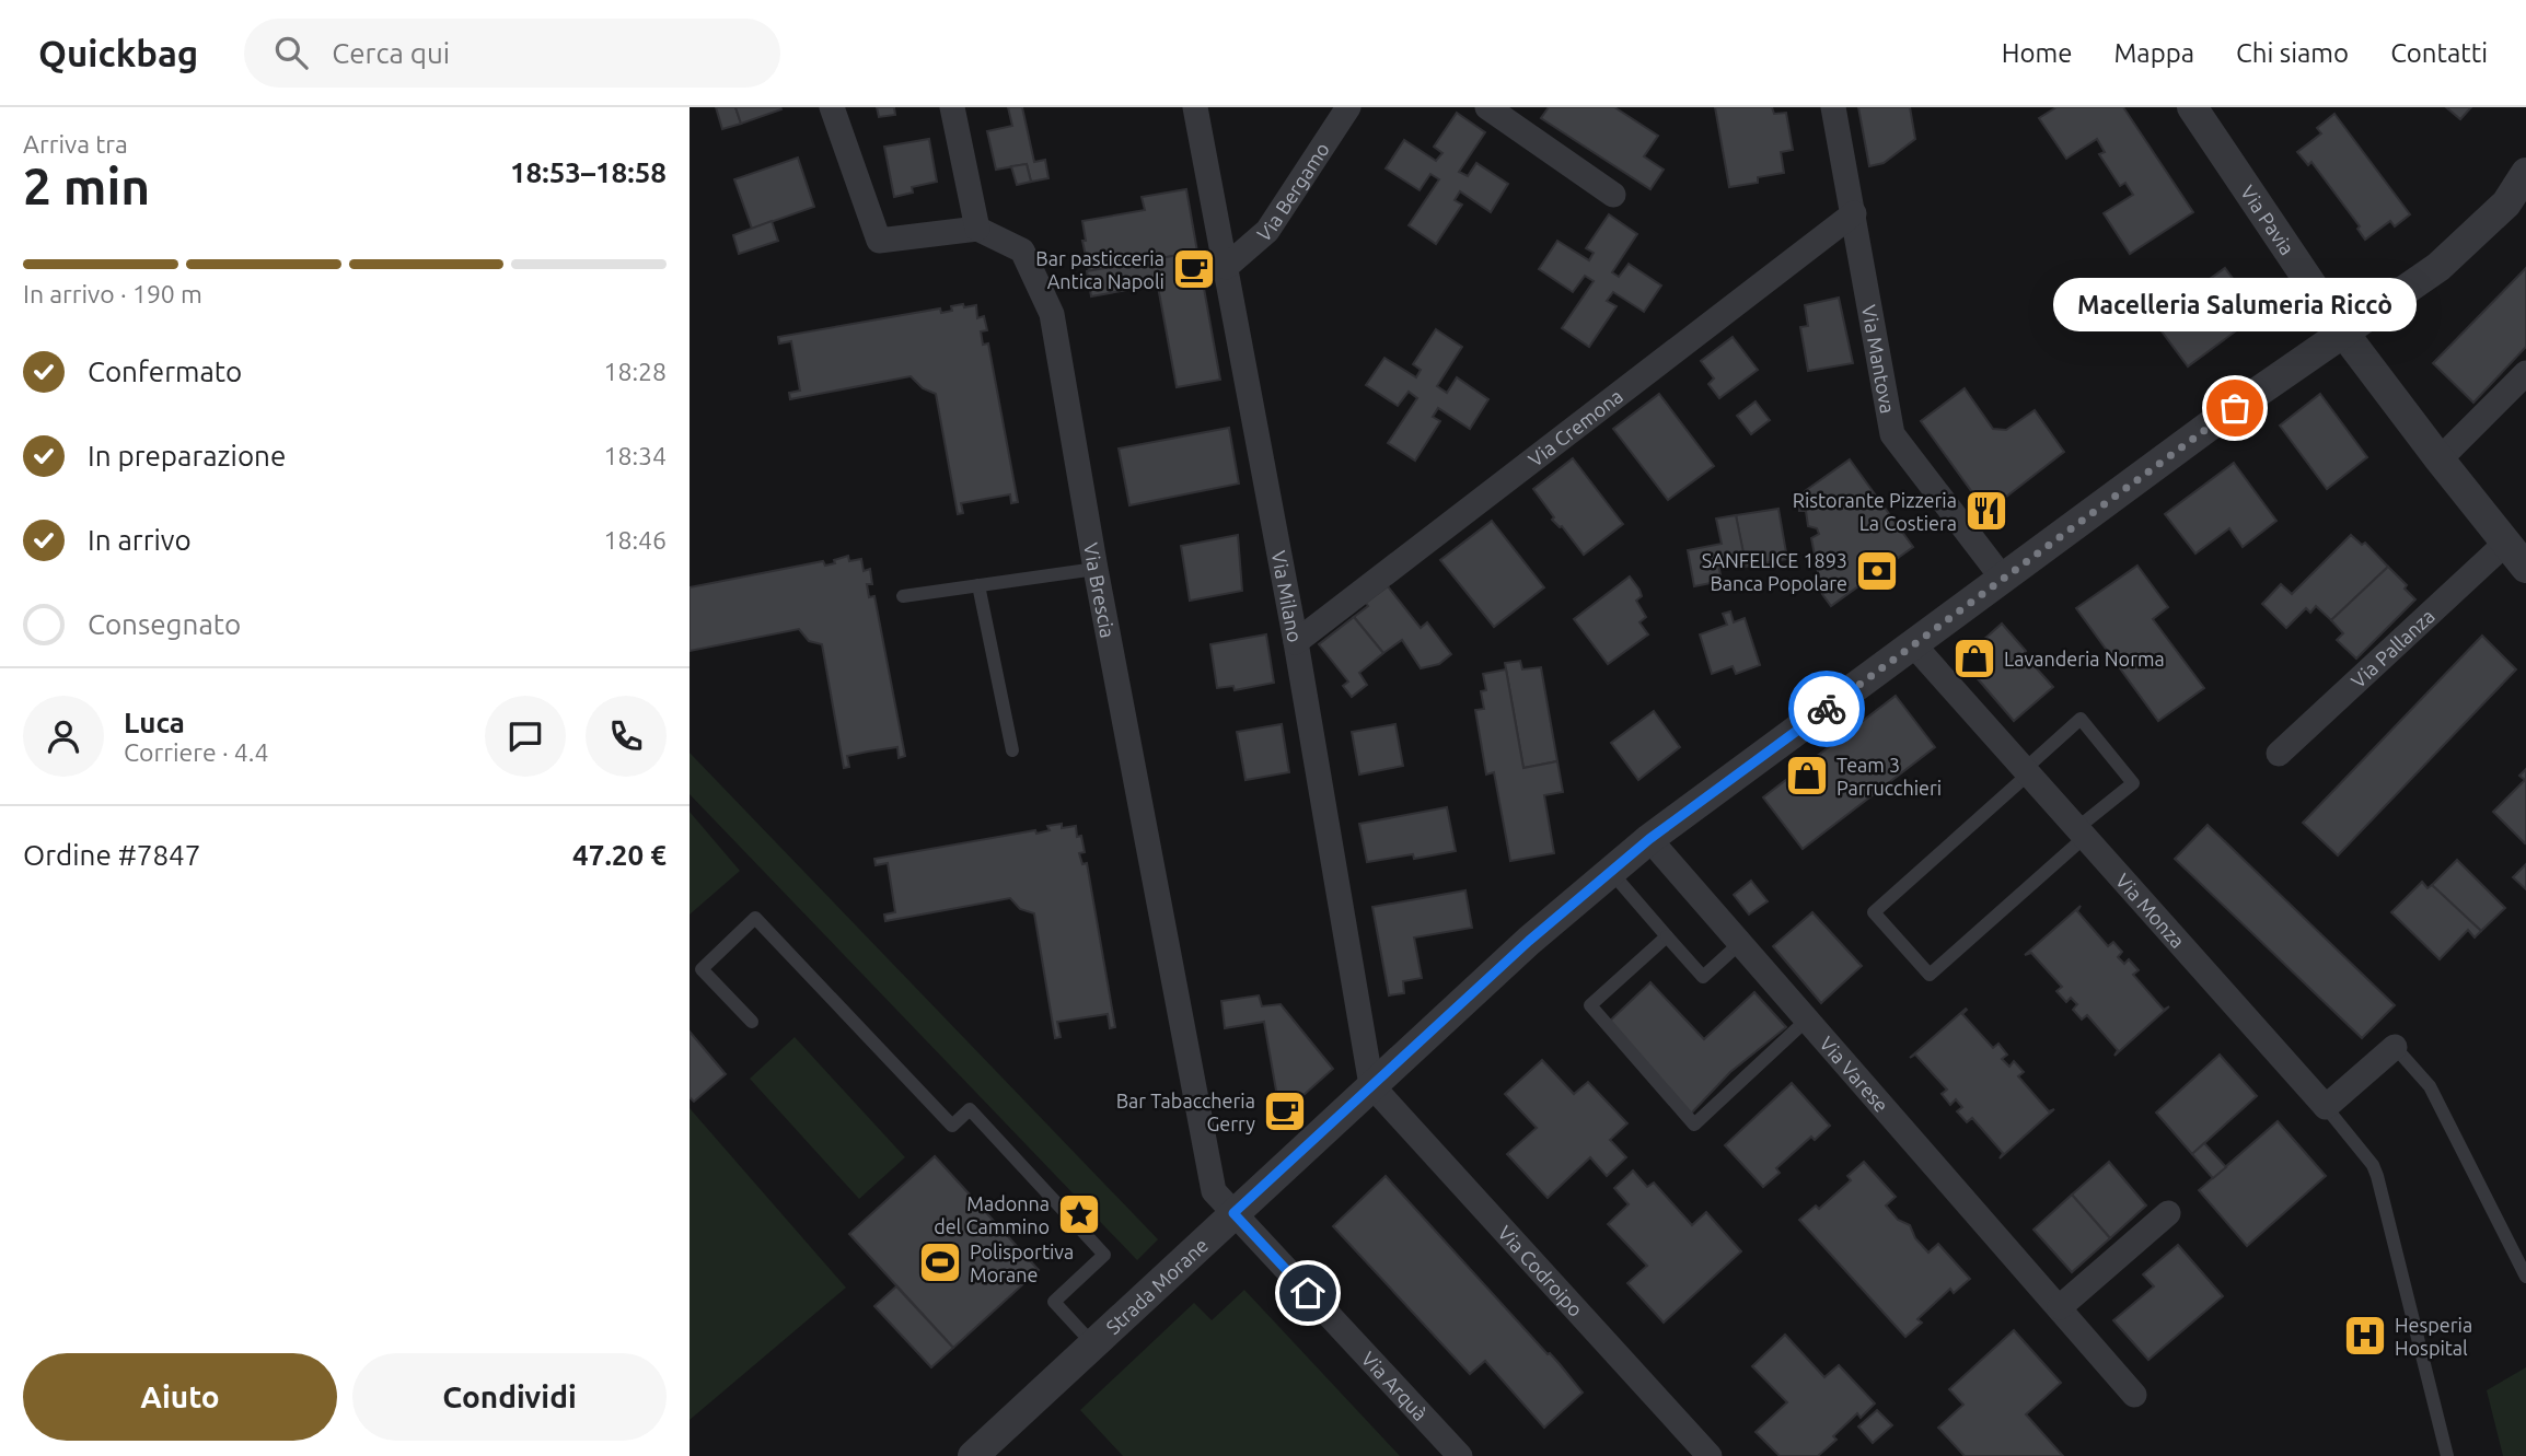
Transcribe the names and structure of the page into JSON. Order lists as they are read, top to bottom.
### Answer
{
  "streets": {
    "street": [
      "Via Bergamo",
      "Via Pavia",
      "Via Mantova",
      "Via Cremona",
      "Via Brescia",
      "Via Milano",
      "Via Pallanza",
      "Via Monza",
      "Via Varese",
      "Via Codroipo",
      "Strada Morane",
      "Via Arquà"
    ]
  },
  "crossings": [
    ["Via Bergamo", "Via Milano"],
    ["Via Pavia", "Strada Morane"],
    ["Via Mantova", "Via Cremona"],
    ["Via Mantova", "Strada Morane"],
    ["Via Cremona", "Via Milano"],
    ["Via Brescia", "Strada Morane"],
    ["Via Brescia", "Via Arquà"],
    ["Via Milano", "Via Codroipo"],
    ["Via Milano", "Strada Morane"],
    ["Via Monza", "Strada Morane"],
    ["Via Varese", "Strada Morane"],
    ["Via Codroipo", "Strada Morane"],
    ["Strada Morane", "Via Arquà"]
  ],
  "places": {
    "cafe": ["Bar pasticceria Antica Napoli", "Bar Tabaccheria Gerry"],
    "other": ["Macelleria Salumeria Riccò"],
    "restaurant": ["Ristorante Pizzeria La Costiera"],
    "bank": ["SANFELICE 1893 Banca Popolare"],
    "shop": ["Lavanderia Norma", "Team 3 Parrucchieri"],
    "place": ["Madonna del Cammino"],
    "sports": ["Polisportiva Morane"],
    "hospital": ["Hesperia Hospital"]
  },
  "page": {
    "header": "Quickbag",
    "search": "Cerca qui",
    "nav": [
      "Home",
      "Mappa",
      "Chi siamo",
      "Contatti"
    ],
    "heading": ["2 min", "Arriva tra", "18:53–18:58"],
    "panel": [
      "Luca",
      "Corriere · 4.4",
      "Ordine #7847",
      "47.20 €"
    ],
    "bar": "In arrivo · 190 m",
    "bubble": "Macelleria Salumeria Riccò",
    "list": [
      ["Confermato", "18:28"],
      ["In preparazione", "18:34"],
      ["In arrivo", "18:46"],
      "Consegnato"
    ],
    "buttons": ["Aiuto", "Condividi"]
  }
}
